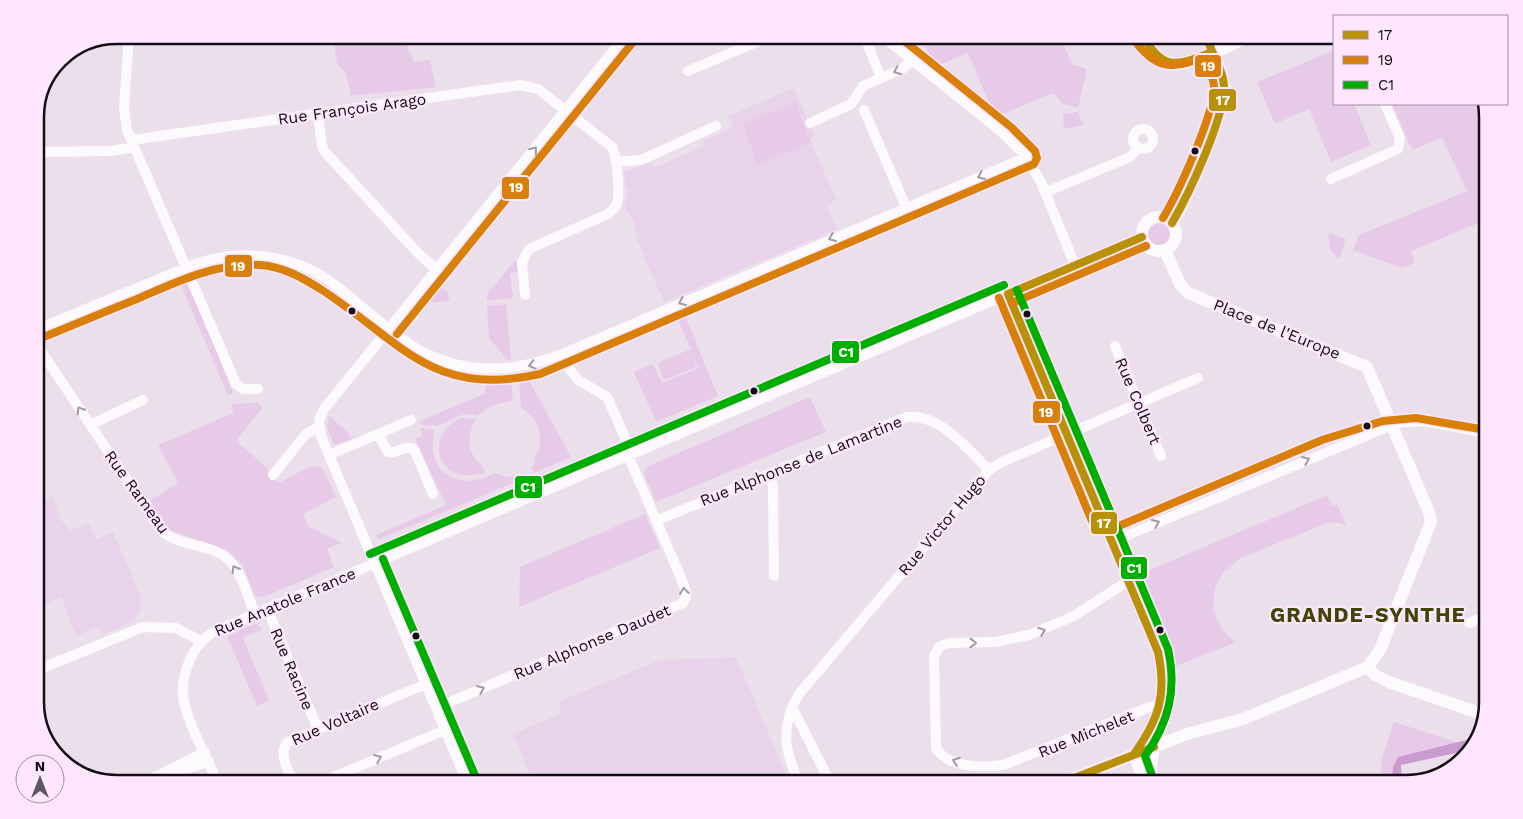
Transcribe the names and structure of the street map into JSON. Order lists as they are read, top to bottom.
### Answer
{
  "streets": {
    "street": [
      "Rue François Arago",
      "Place de l'Europe",
      "Rue Colbert",
      "Rue Alphonse de Lamartine",
      "Rue Rameau",
      "Rue Victor Hugo",
      "Rue Anatole France",
      "Rue Alphonse Daudet",
      "Rue Racine",
      "Rue Voltaire",
      "Rue Michelet"
    ]
  },
  "crossings": [
    ["Place de l'Europe", "Rue Anatole France"],
    ["Rue Colbert", "Rue Victor Hugo"],
    ["Rue Alphonse de Lamartine", "Rue Victor Hugo"],
    ["Rue Alphonse de Lamartine", "Rue Alphonse Daudet"],
    ["Rue Rameau", "Rue Anatole France"],
    ["Rue Victor Hugo", "Rue Michelet"],
    ["Rue Anatole France", "Rue Alphonse Daudet"],
    ["Rue Anatole France", "Rue Racine"],
    ["Rue Anatole France", "Rue Michelet"],
    ["Rue Racine", "Rue Voltaire"]
  ],
  "one_way": ["Rue Rameau", "Rue Alphonse Daudet"],
  "districts": ["GRANDE-SYNTHE"],
  "lines": ["transit line 17", "transit line 19", "transit line C1"],
  "legend": ["17", "19", "C1"],
  "north": "top"
}
